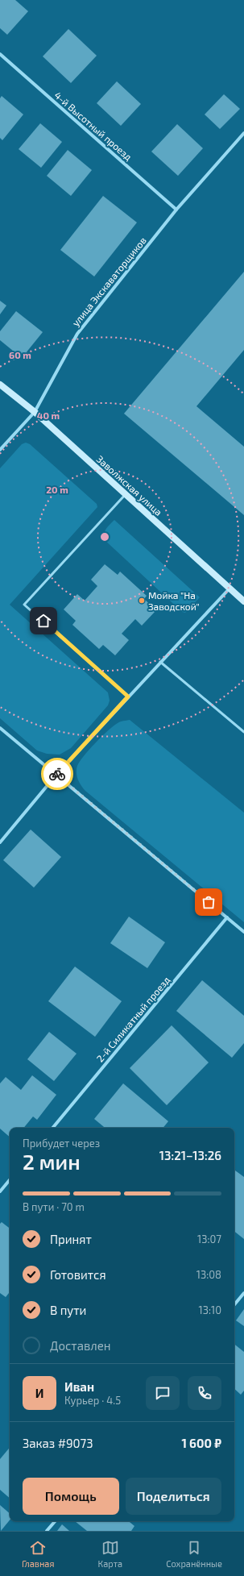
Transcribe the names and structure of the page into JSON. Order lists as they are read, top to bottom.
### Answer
{
  "streets": {
    "main road": ["Заволжская улица"],
    "street": ["4-й Высотный проезд", "улица Экскаваторщиков", "2-й Силикатный проезд"]
  },
  "crossings": [
    ["4-й Высотный проезд", "улица Экскаваторщиков"],
    ["улица Экскаваторщиков", "Заволжская улица"]
  ],
  "places": ["Мойка \"На Заводской\""],
  "page": {
    "heading": ["2 мин", "Прибудет через", "13:21–13:26"],
    "panel": [
      "Иван",
      "Курьер · 4.5",
      "Заказ #9073",
      "1 600 ₽"
    ],
    "bar": "В пути · 70 m",
    "list": [
      ["Принят", "13:07"],
      ["Готовится", "13:08"],
      ["В пути", "13:10"],
      "Доставлен"
    ],
    "round": "И",
    "buttons": ["Помощь", "Поделиться"],
    "tabs": ["Главная", "Карта", "Сохранённые"]
  },
  "rings": ["60 m", "40 m", "20 m"]
}
